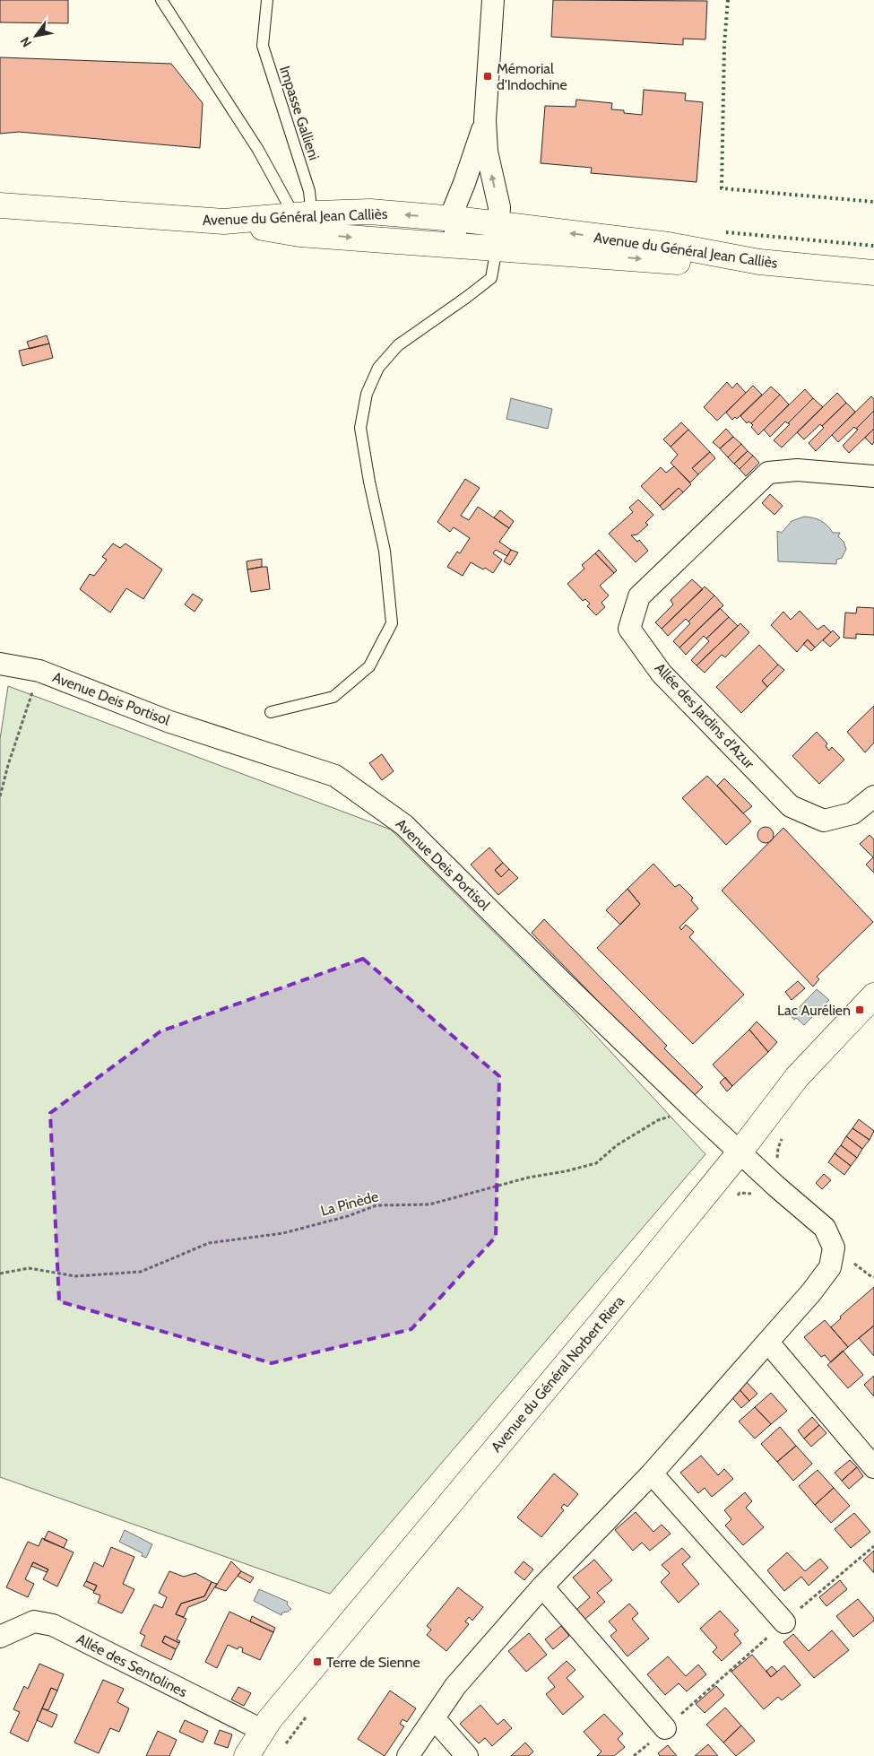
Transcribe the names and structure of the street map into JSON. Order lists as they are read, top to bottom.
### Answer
{
  "streets": {
    "main road": ["Avenue du Général Jean Calliès", "Avenue du Général Norbert Riera"],
    "street": ["Avenue Deis Portisol", "Allée des Jardins d'Azur", "Allée des Sentolines"],
    "lane": ["Impasse Gallieni"],
    "path": ["La Pinède"]
  },
  "crossings": [
    ["Impasse Gallieni", "Avenue du Général Jean Calliès"],
    ["Avenue Deis Portisol", "La Pinède"],
    ["Avenue Deis Portisol", "Avenue du Général Norbert Riera"],
    ["Avenue du Général Norbert Riera", "Allée des Sentolines"]
  ],
  "places": {
    "transit": ["Mémorial d'Indochine", "Lac Aurélien", "Terre de Sienne"]
  },
  "north": "bottom left"
}
